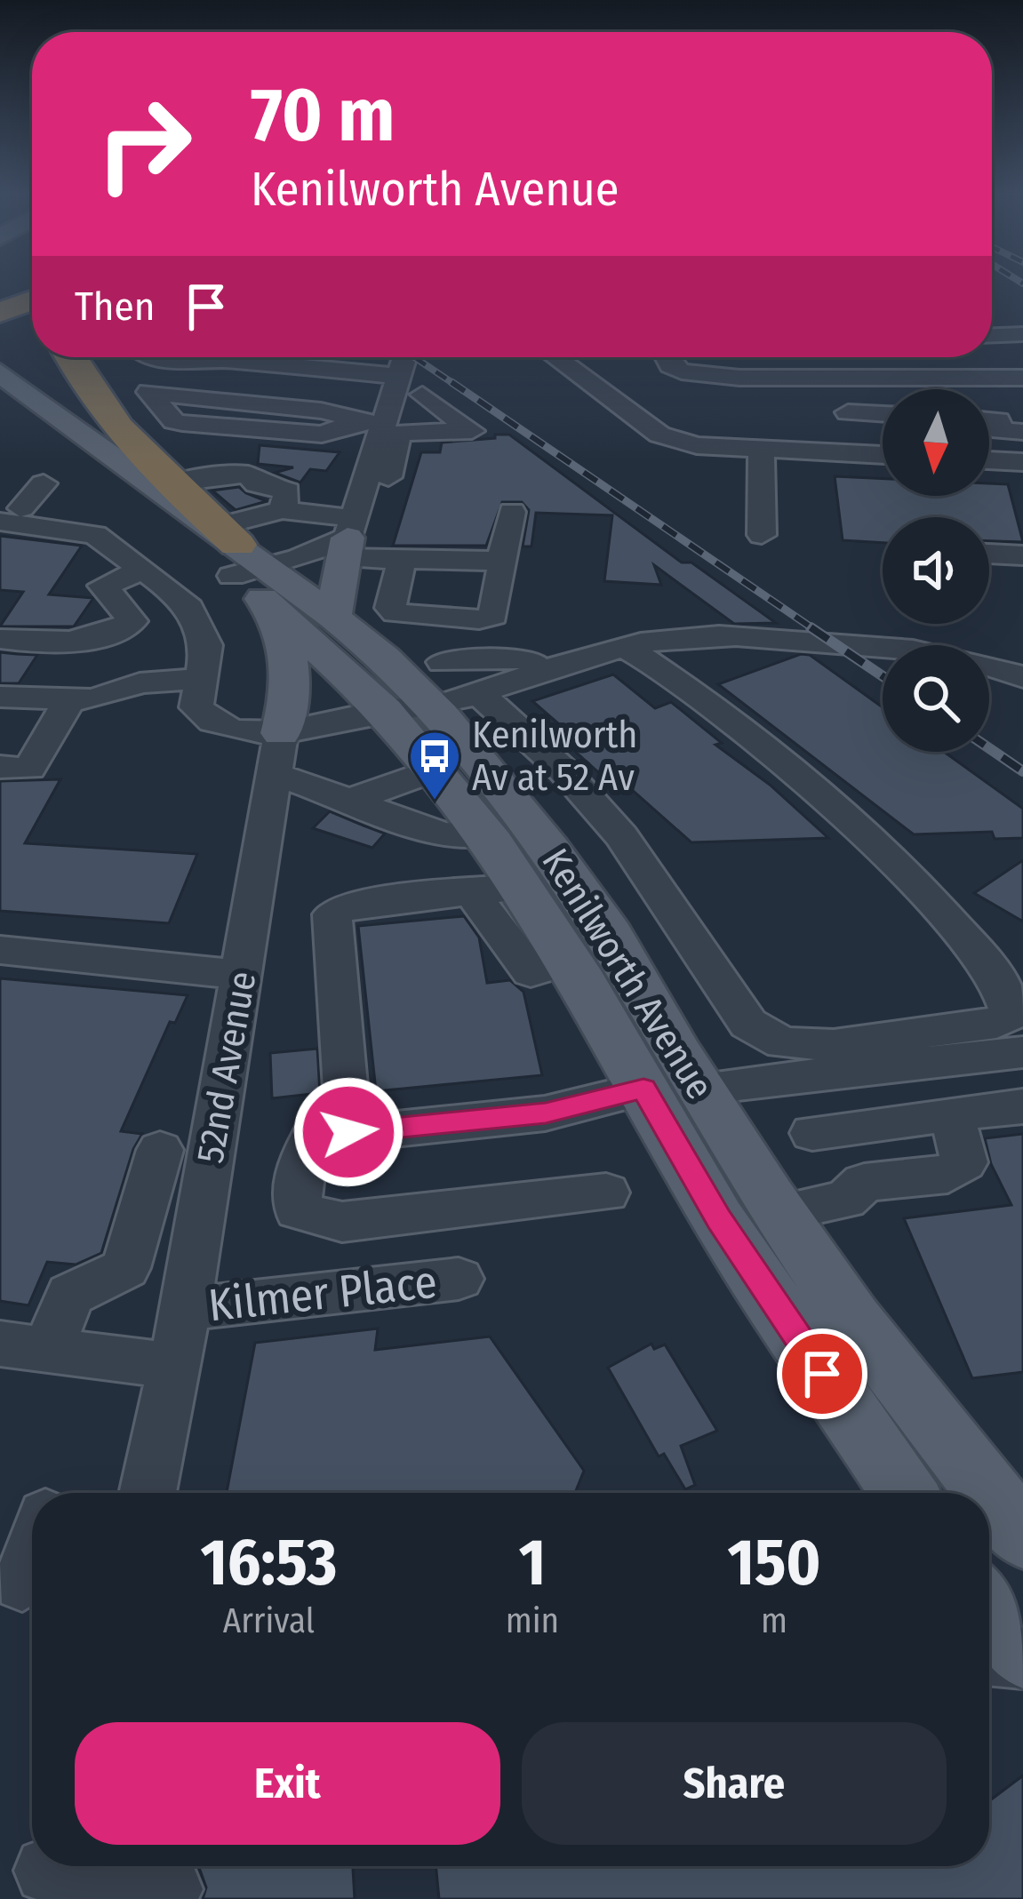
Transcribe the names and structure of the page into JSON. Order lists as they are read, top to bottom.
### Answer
{
  "streets": {
    "main road": ["Kenilworth Avenue"],
    "street": ["52nd Avenue", "Kilmer Place"]
  },
  "crossings": [
    ["52nd Avenue", "Kilmer Place"]
  ],
  "places": {
    "bus stop": ["Kenilworth Av at 52 Av"]
  },
  "north": "bottom",
  "page": {
    "turn": ["70 m", "Kenilworth Avenue"],
    "then": "Then",
    "eta": [
      "16:53",
      "Arrival",
      "1",
      "min",
      "150",
      "m"
    ],
    "buttons": ["Exit", "Share"]
  }
}
